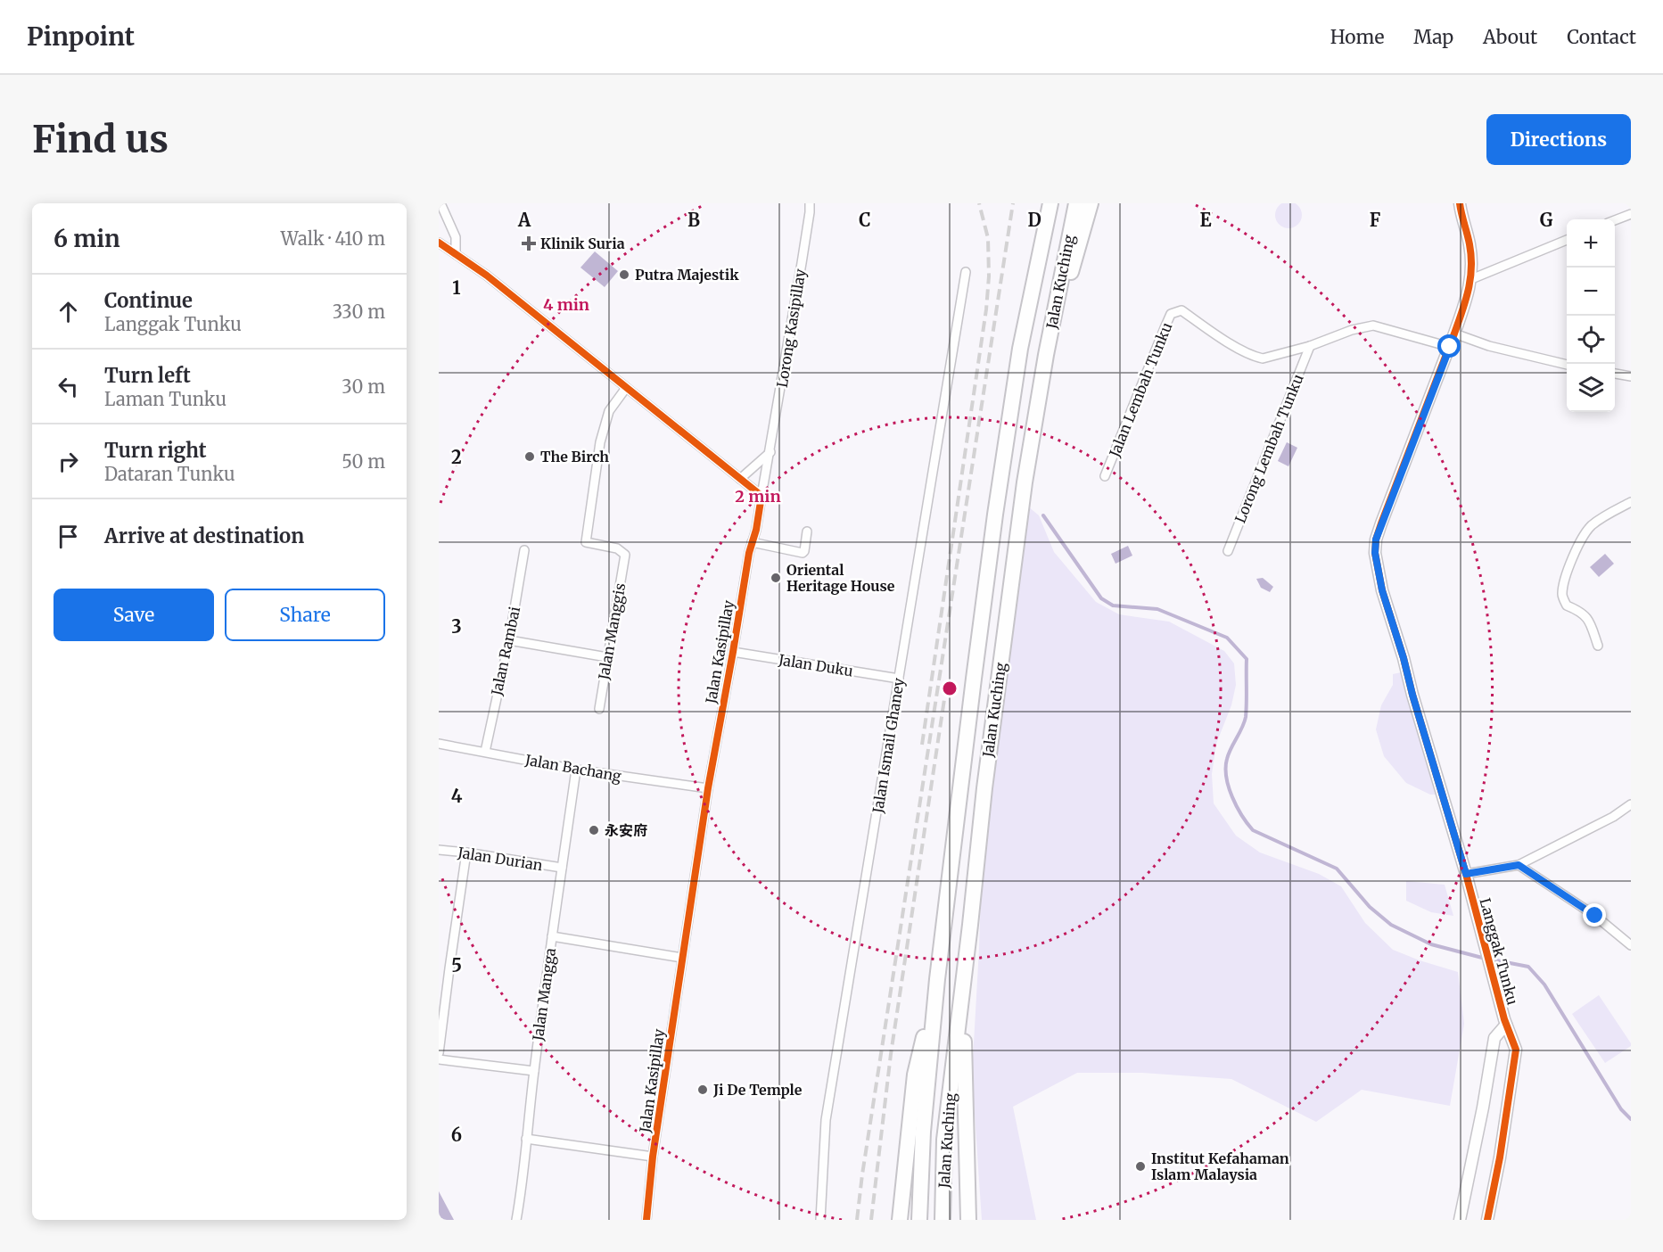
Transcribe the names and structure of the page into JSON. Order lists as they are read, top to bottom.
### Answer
{
  "streets": {
    "highway": ["Jalan Kuching"],
    "street": [
      "Lorong Kasipillay",
      "Jalan Lembah Tunku",
      "Lorong Lembah Tunku",
      "Jalan Manggis",
      "Jalan Rambai",
      "Jalan Kasipillay",
      "Jalan Duku",
      "Jalan Ismail Ghaney",
      "Jalan Bachang",
      "Jalan Durian",
      "Langgak Tunku",
      "Jalan Mangga"
    ]
  },
  "crossings": [
    ["Lorong Kasipillay", "Jalan Kasipillay"],
    ["Jalan Lembah Tunku", "Lorong Lembah Tunku"],
    ["Jalan Lembah Tunku", "Langgak Tunku"],
    ["Jalan Rambai", "Jalan Bachang"],
    ["Jalan Kasipillay", "Jalan Duku"],
    ["Jalan Kasipillay", "Jalan Bachang"],
    ["Jalan Duku", "Jalan Ismail Ghaney"],
    ["Jalan Bachang", "Jalan Mangga"],
    ["Jalan Durian", "Jalan Mangga"]
  ],
  "places": {
    "health": ["Klinik Suria"],
    "other": [
      "Putra Majestik",
      "The Birch",
      "Oriental Heritage House",
      "永安府",
      "Ji De Temple",
      "Institut Kefahaman Islam Malaysia"
    ]
  },
  "page": {
    "header": "Pinpoint",
    "nav": [
      "Home",
      "Map",
      "About",
      "Contact"
    ],
    "buttons": [
      "Directions",
      ["Save", "Share"]
    ],
    "title": "Find us",
    "heading": ["6 min", "Walk · 410 m"],
    "map_buttons": ["+", "−"],
    "list": [
      ["Continue", "Langgak Tunku", "330 m"],
      ["Turn left", "Laman Tunku", "30 m"],
      ["Turn right", "Dataran Tunku", "50 m"],
      "Arrive at destination"
    ]
  },
  "grid": {
    "columns": [
      "A",
      "B",
      "C",
      "D",
      "E",
      "F",
      "G"
    ],
    "rows": [
      "1",
      "2",
      "3",
      "4",
      "5",
      "6"
    ]
  },
  "rings": ["4 min", "2 min"]
}
